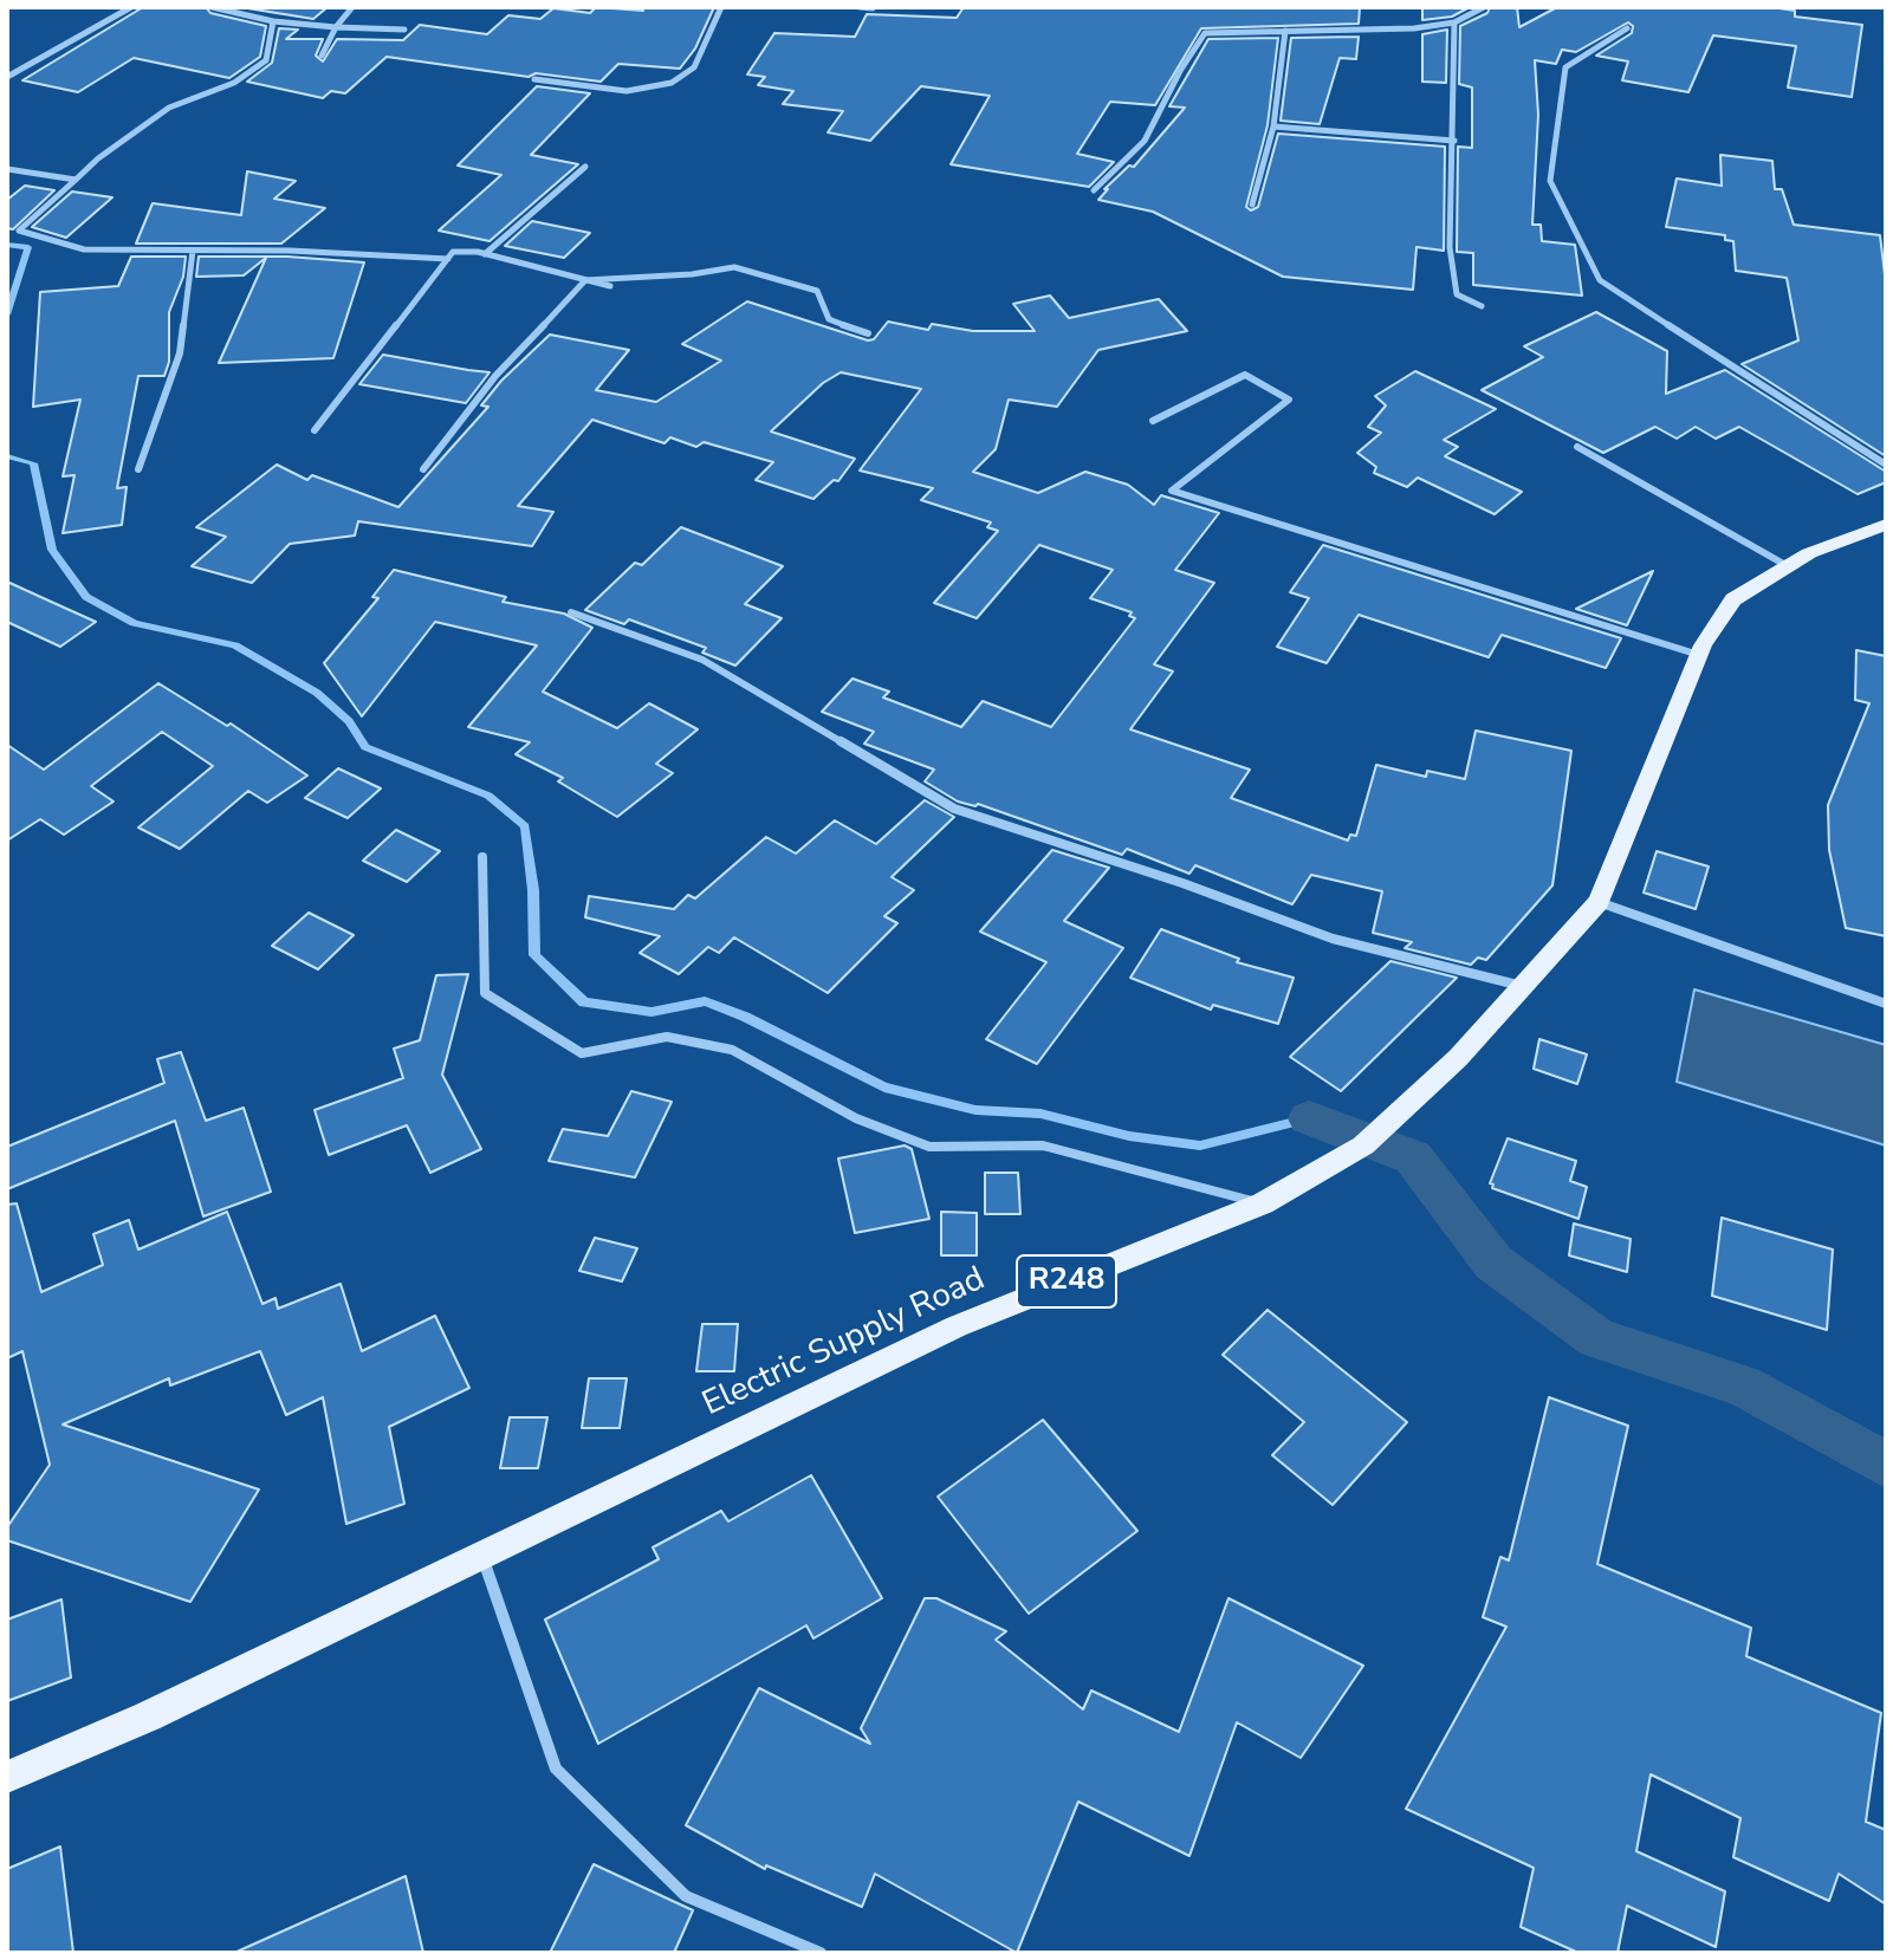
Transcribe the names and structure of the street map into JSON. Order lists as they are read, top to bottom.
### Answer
{
  "streets": {
    "main road": ["R248", "Electric Supply Road"]
  }
}
